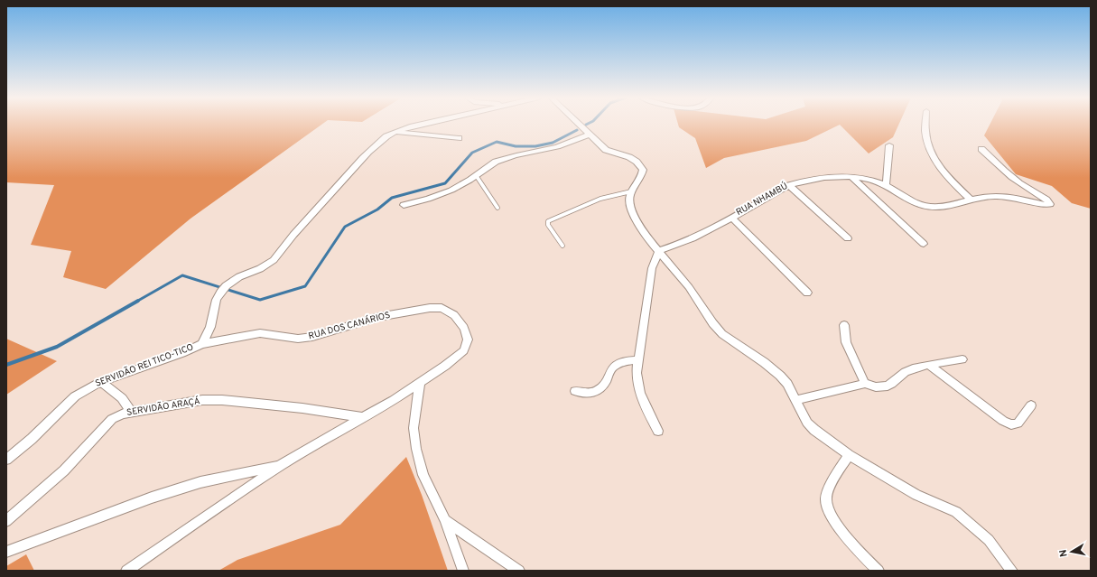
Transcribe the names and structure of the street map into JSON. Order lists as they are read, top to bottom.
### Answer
{
  "streets": {
    "street": [
      "RUA NHAMBÚ",
      "RUA DOS CANÁRIOS",
      "SERVIDÃO REI TICO-TICO",
      "SERVIDÃO ARAÇÁ"
    ]
  },
  "crossings": [
    ["RUA DOS CANÁRIOS", "SERVIDÃO REI TICO-TICO"],
    ["RUA DOS CANÁRIOS", "SERVIDÃO ARAÇÁ"]
  ],
  "north": "left"
}
